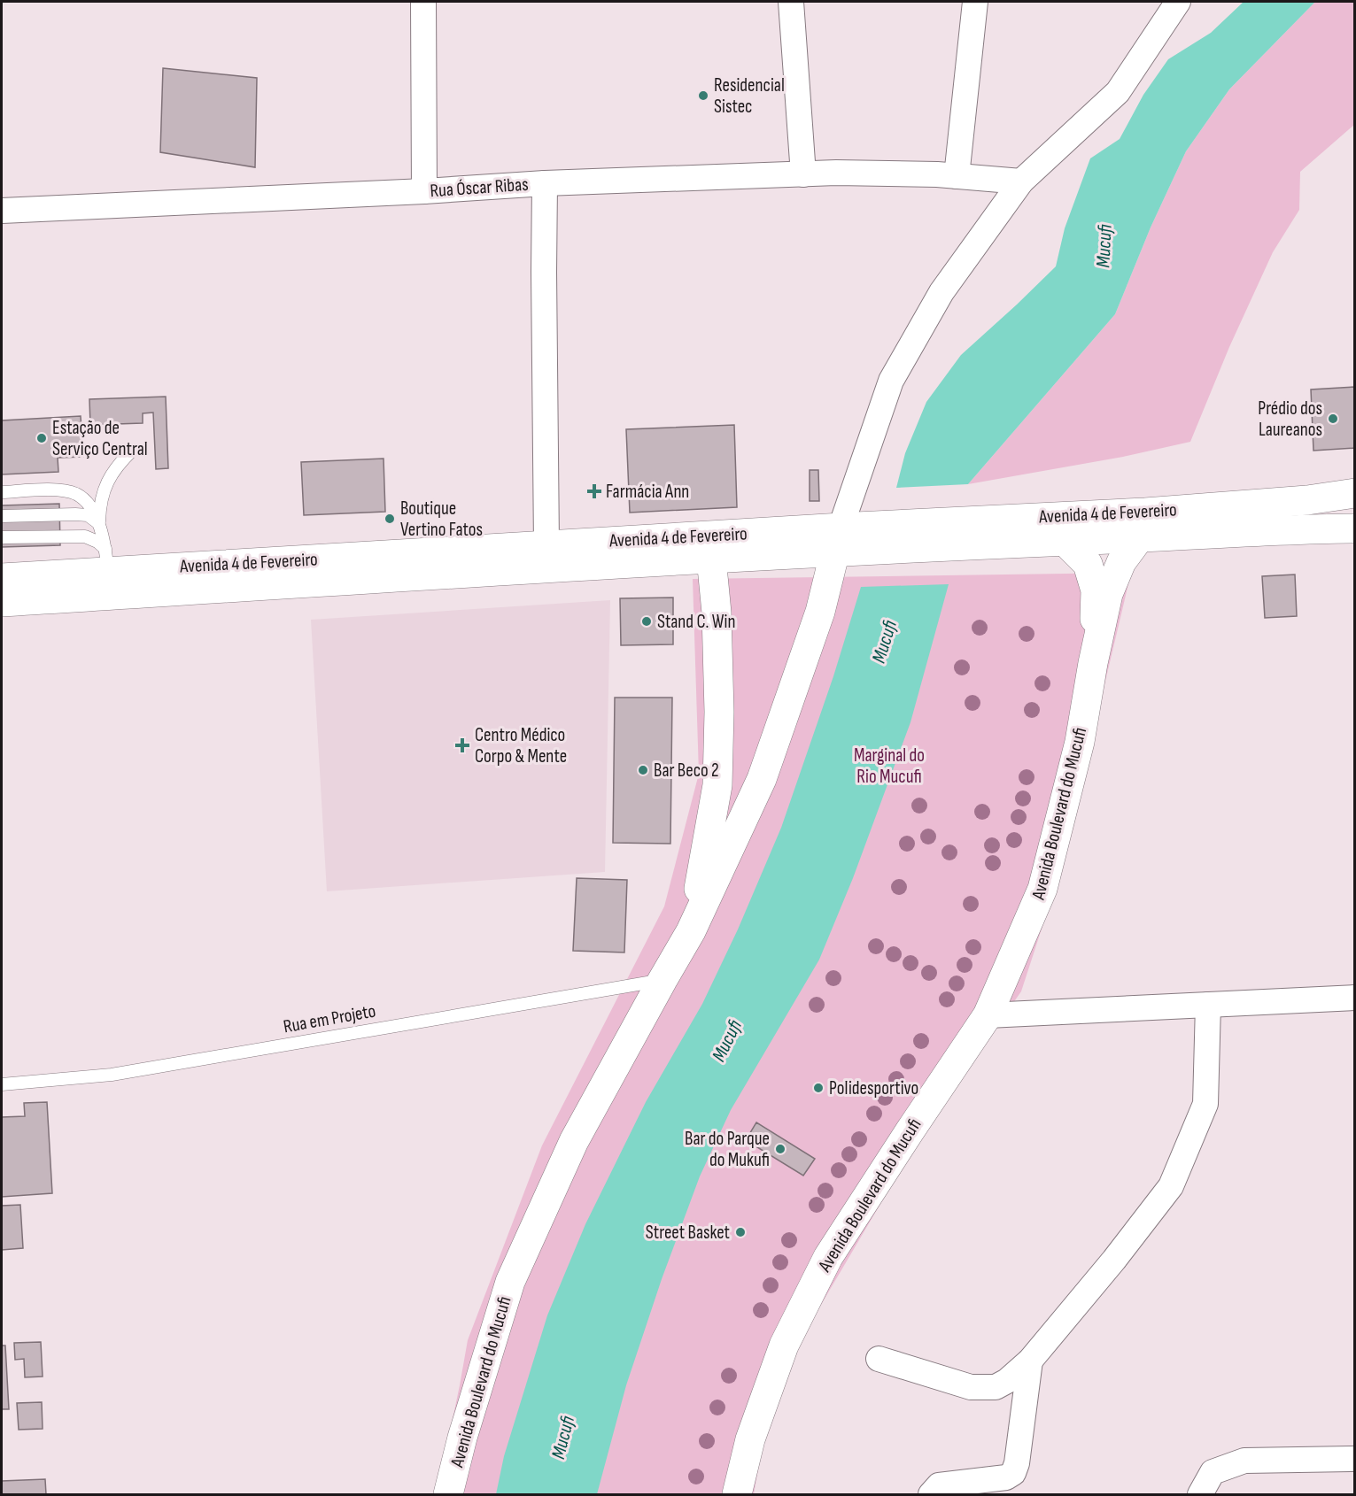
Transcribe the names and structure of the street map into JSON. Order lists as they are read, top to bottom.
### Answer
{
  "streets": {
    "street": ["Rua Óscar Ribas", "Avenida 4 de Fevereiro", "Avenida Boulevard do Mucufi"],
    "lane": ["Rua em Projeto"]
  },
  "crossings": [
    ["Avenida 4 de Fevereiro", "Avenida Boulevard do Mucufi"],
    ["Avenida Boulevard do Mucufi", "Rua em Projeto"]
  ],
  "water": ["Mucufi"],
  "parks": ["Marginal do Rio Mucufi"],
  "places": {
    "other": [
      "Residencial Sistec",
      "Prédio dos Laureanos",
      "Estação de Serviço Central",
      "Boutique Vertino Fatos",
      "Stand C. Win",
      "Bar Beco 2",
      "Polidesportivo",
      "Bar do Parque do Mukufi",
      "Street Basket"
    ],
    "health": ["Farmácia Ann", "Centro Médico Corpo & Mente"]
  }
}
